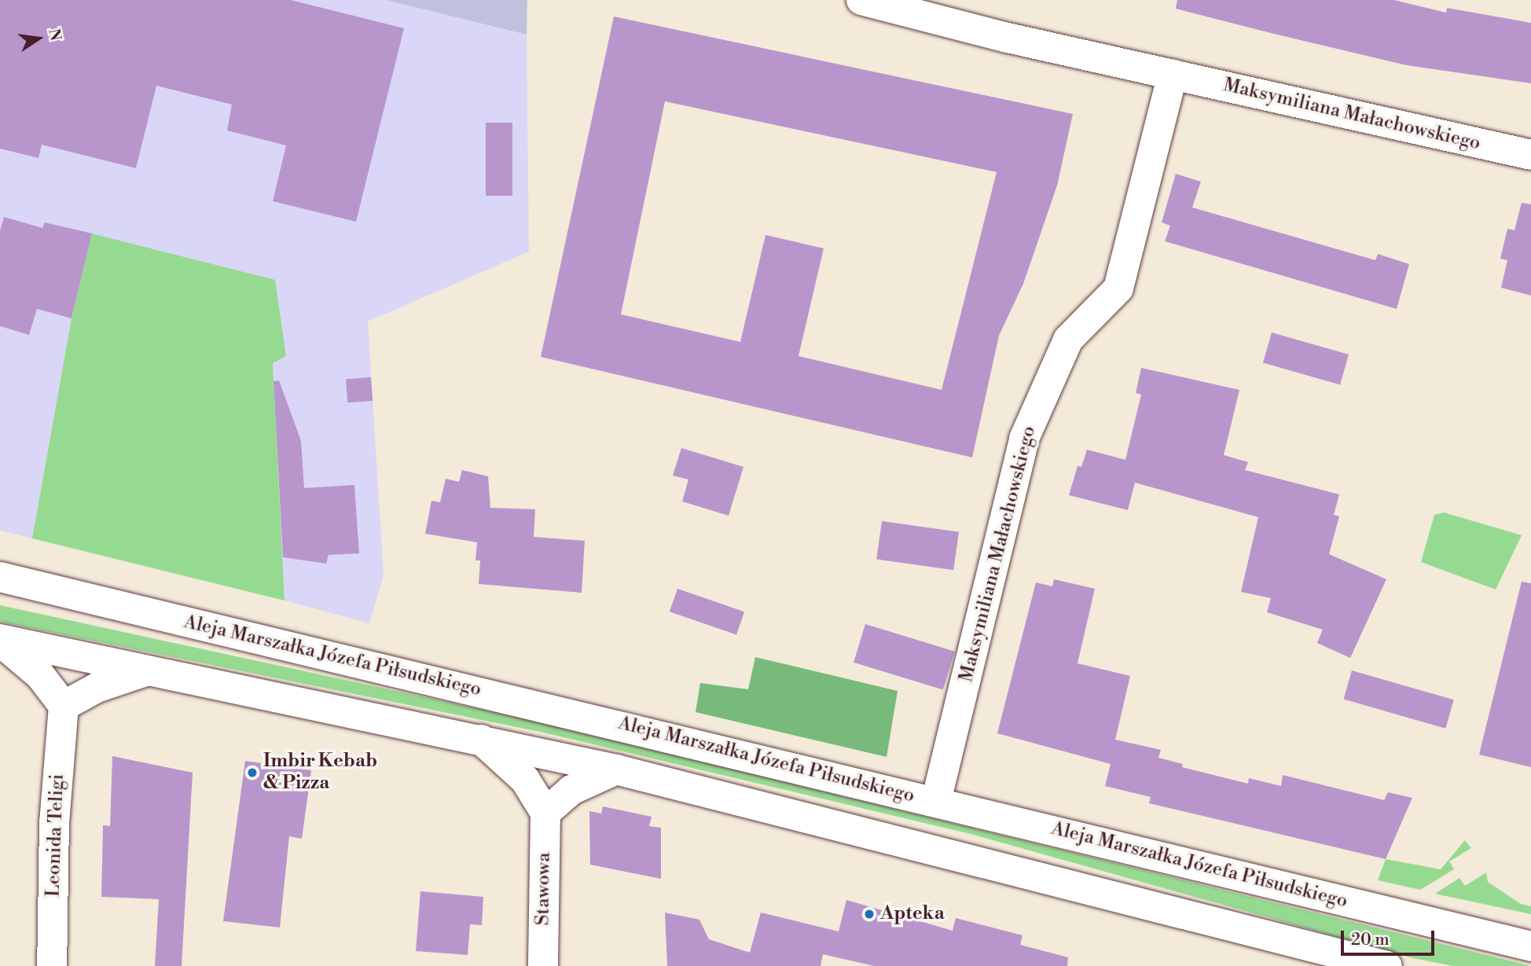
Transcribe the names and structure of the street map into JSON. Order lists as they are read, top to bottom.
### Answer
{
  "streets": {
    "main road": [
      "Maksymiliana Małachowskiego",
      "Aleja Marszałka Józefa Piłsudskiego",
      "Leonida Teligi",
      "Stawowa"
    ]
  },
  "crossings": [
    ["Maksymiliana Małachowskiego", "Aleja Marszałka Józefa Piłsudskiego"]
  ],
  "places": ["Imbir Kebab & Pizza", "Apteka"],
  "scale_bar": "20 m",
  "north": "right"
}
